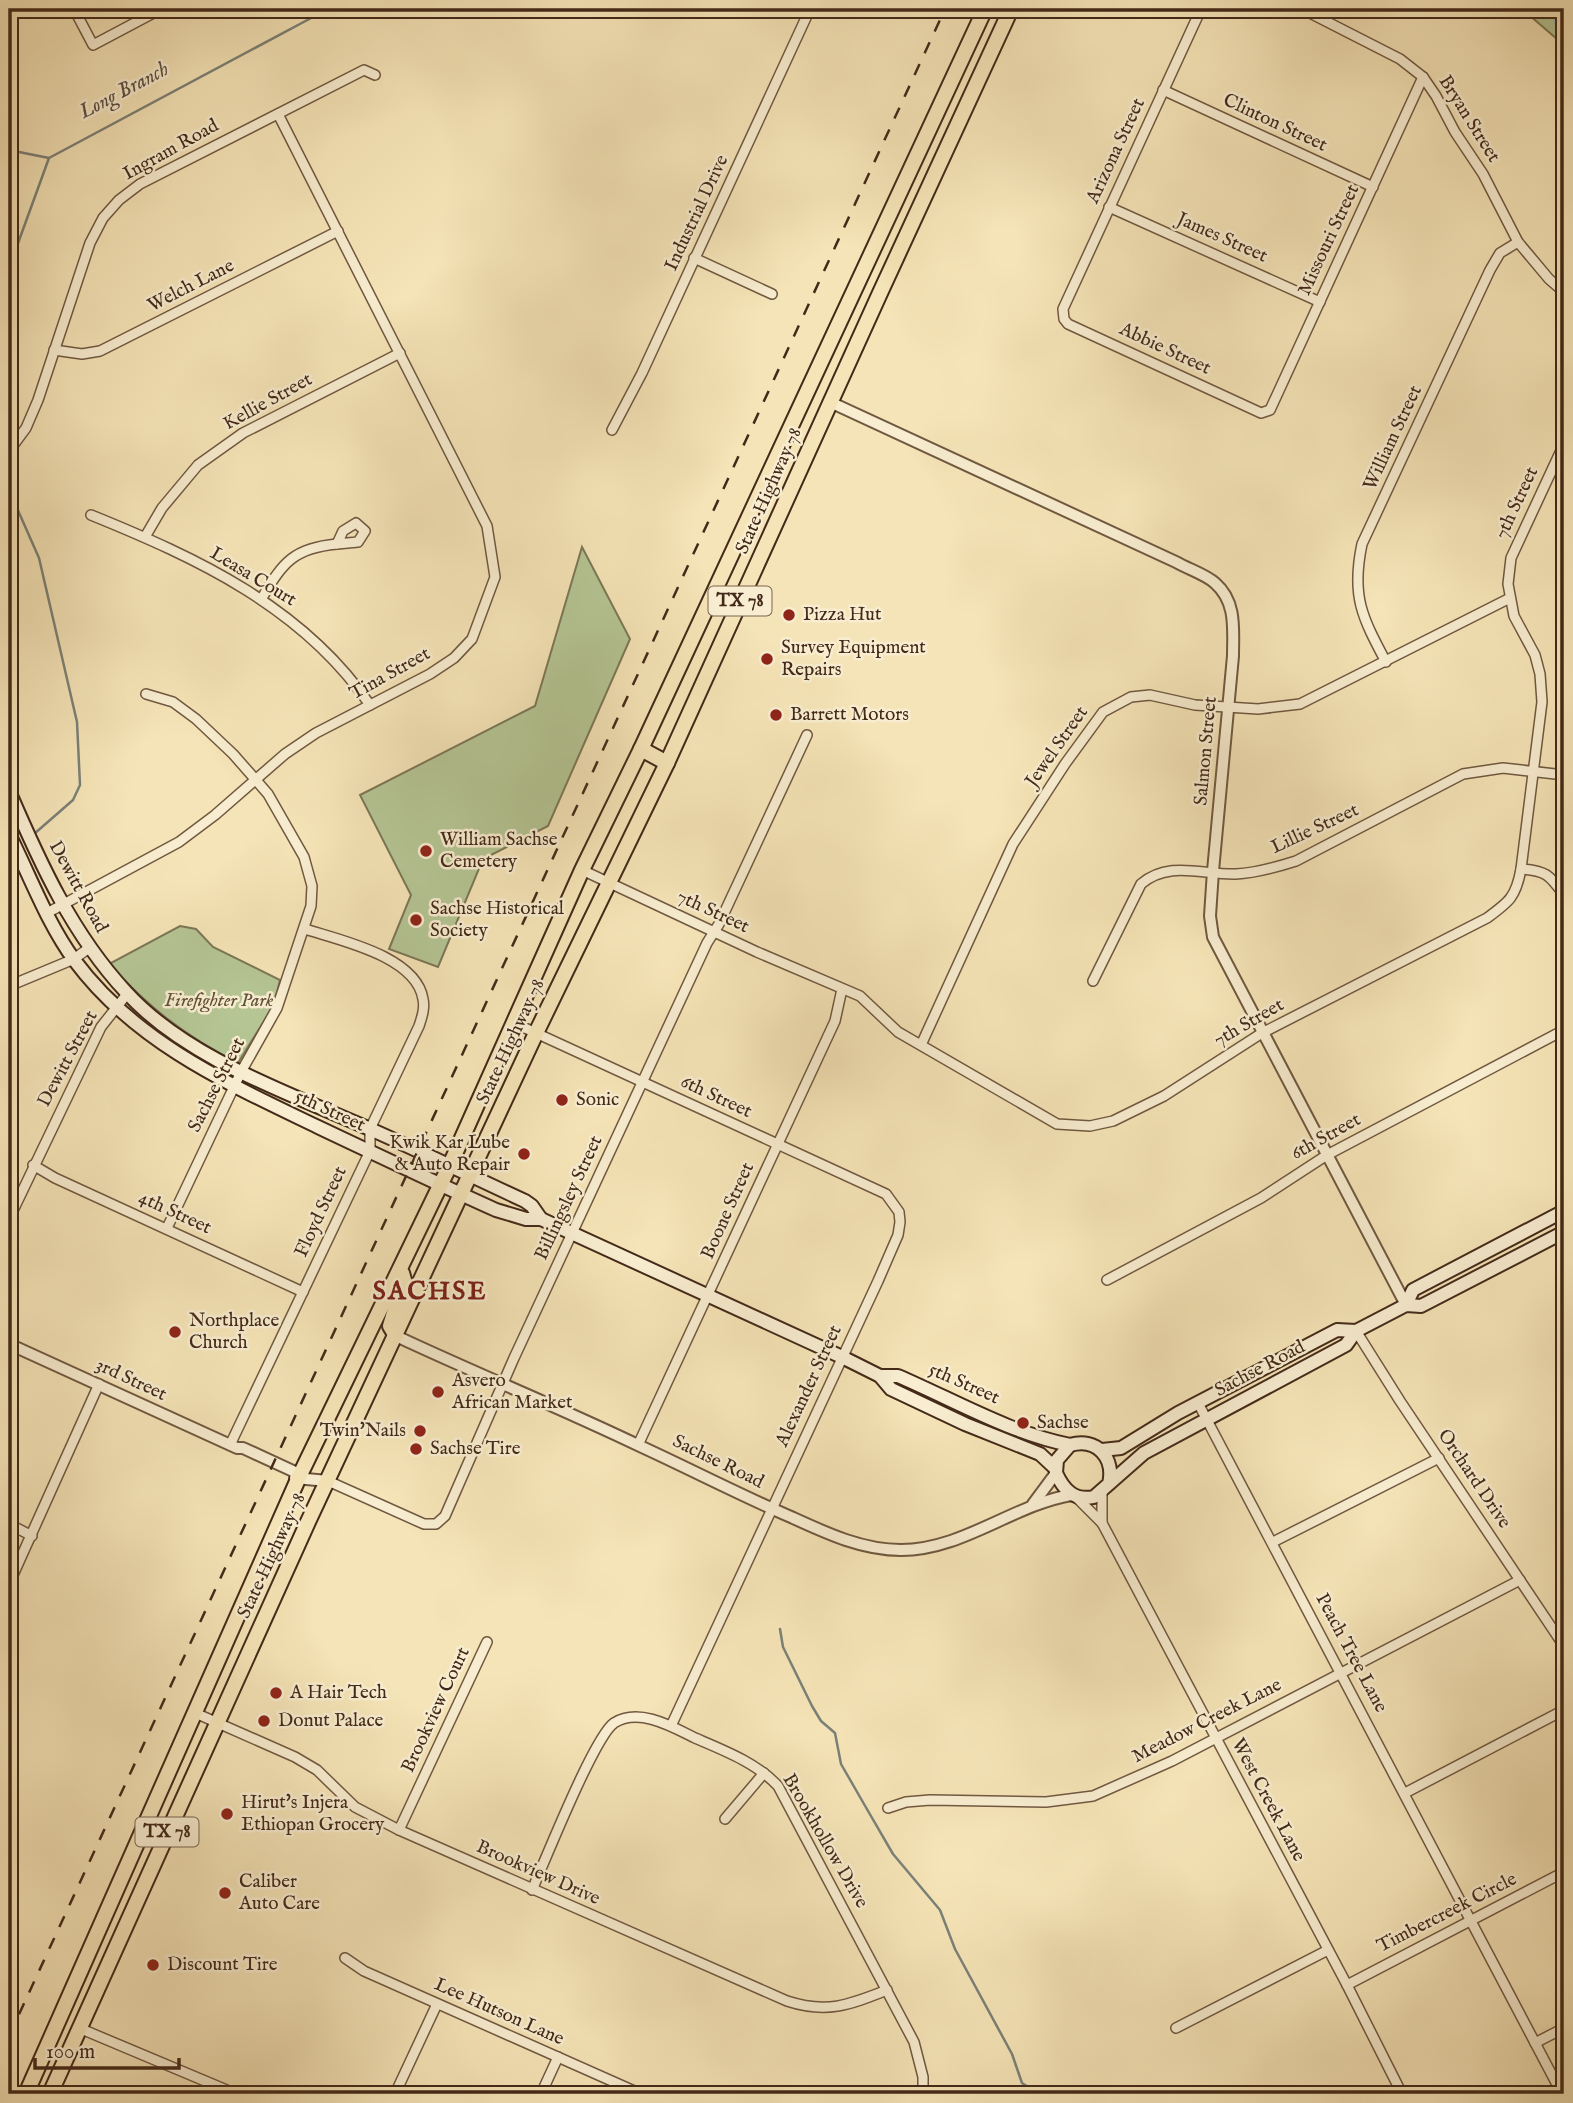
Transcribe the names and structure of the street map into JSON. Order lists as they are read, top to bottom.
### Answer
{
  "streets": {
    "main road": [
      "State Highway 78",
      "TX 78",
      "Dewitt Road",
      "5th Street",
      "Sachse Road"
    ],
    "street": [
      "Bryan Street",
      "Clinton Street",
      "Ingram Road",
      "Arizona Street",
      "Industrial Drive",
      "James Street",
      "Missouri Street",
      "Welch Lane",
      "Abbie Street",
      "Kellie Street",
      "William Street",
      "7th Street",
      "Leasa Court",
      "Tina Street",
      "Jewel Street",
      "Salmon Street",
      "Lillie Street",
      "Dewitt Street",
      "Sachse Street",
      "6th Street",
      "Billingsley Street",
      "Boone Street",
      "Floyd Street",
      "4th Street",
      "3rd Street",
      "Alexander Street",
      "Orchard Drive",
      "Peach Tree Lane",
      "Brookview Court",
      "Meadow Creek Lane",
      "West Creek Lane",
      "Brookhollow Drive",
      "Brookview Drive",
      "Timbercreek Circle",
      "Lee Hutson Lane"
    ]
  },
  "crossings": [
    ["Bryan Street", "Missouri Street"],
    ["Bryan Street", "William Street"],
    ["Clinton Street", "Arizona Street"],
    ["Clinton Street", "Missouri Street"],
    ["Ingram Road", "Welch Lane"],
    ["Ingram Road", "Tina Street"],
    ["Arizona Street", "James Street"],
    ["Arizona Street", "Abbie Street"],
    ["James Street", "Missouri Street"],
    ["Missouri Street", "Abbie Street"],
    ["Welch Lane", "Tina Street"],
    ["Kellie Street", "Leasa Court"],
    ["Kellie Street", "Tina Street"],
    ["William Street", "Jewel Street"],
    ["State Highway 78", "7th Street"],
    ["State Highway 78", "Salmon Street"],
    ["State Highway 78", "6th Street"],
    ["State Highway 78", "5th Street"],
    ["State Highway 78", "Sachse Road"],
    ["State Highway 78", "3rd Street"],
    ["State Highway 78", "Brookview Drive"],
    ["7th Street", "Jewel Street"],
    ["7th Street", "Salmon Street"],
    ["7th Street", "Lillie Street"],
    ["7th Street", "Billingsley Street"],
    ["7th Street", "Boone Street"],
    ["Leasa Court", "Tina Street"],
    ["Tina Street", "Dewitt Road"],
    ["Tina Street", "Sachse Street"],
    ["Jewel Street", "Salmon Street"],
    ["Salmon Street", "Lillie Street"],
    ["Salmon Street", "6th Street"],
    ["Salmon Street", "Sachse Road"],
    ["Dewitt Road", "Dewitt Street"],
    ["Dewitt Road", "5th Street"],
    ["Dewitt Street", "5th Street"],
    ["Dewitt Street", "4th Street"],
    ["Sachse Street", "5th Street"],
    ["Sachse Street", "Floyd Street"],
    ["Sachse Street", "4th Street"],
    ["6th Street", "Billingsley Street"],
    ["6th Street", "Boone Street"],
    ["6th Street", "Alexander Street"],
    ["5th Street", "Billingsley Street"],
    ["5th Street", "Boone Street"],
    ["5th Street", "Floyd Street"],
    ["5th Street", "Sachse Road"],
    ["5th Street", "Alexander Street"],
    ["5th Street", "West Creek Lane"],
    ["Billingsley Street", "Sachse Road"],
    ["Billingsley Street", "3rd Street"],
    ["Boone Street", "Sachse Road"],
    ["Floyd Street", "4th Street"],
    ["Floyd Street", "3rd Street"],
    ["Sachse Road", "Alexander Street"],
    ["Sachse Road", "Orchard Drive"],
    ["Sachse Road", "Peach Tree Lane"],
    ["Sachse Road", "West Creek Lane"],
    ["Alexander Street", "Brookhollow Drive"],
    ["Orchard Drive", "Meadow Creek Lane"],
    ["Peach Tree Lane", "Meadow Creek Lane"],
    ["Peach Tree Lane", "Timbercreek Circle"],
    ["Brookview Court", "Brookview Drive"],
    ["Meadow Creek Lane", "West Creek Lane"],
    ["West Creek Lane", "Timbercreek Circle"],
    ["Brookhollow Drive", "Brookview Drive"]
  ],
  "districts": ["SACHSE"],
  "water": ["Long Branch"],
  "parks": ["Firefighter Park"],
  "places": [
    "Pizza Hut",
    "Survey Equipment Repairs",
    "Barrett Motors",
    "William Sachse Cemetery",
    "Sachse Historical Society",
    "Sonic",
    "Kwik Kar Lube & Auto Repair",
    "Northplace Church",
    "Asvero African Market",
    "Sachse",
    "Twin'Nails",
    "Sachse Tire",
    "A Hair Tech",
    "Donut Palace",
    "Hirut's Injera Ethiopan Grocery",
    "Caliber Auto Care",
    "Discount Tire"
  ],
  "scale_bar": "100 m"
}
